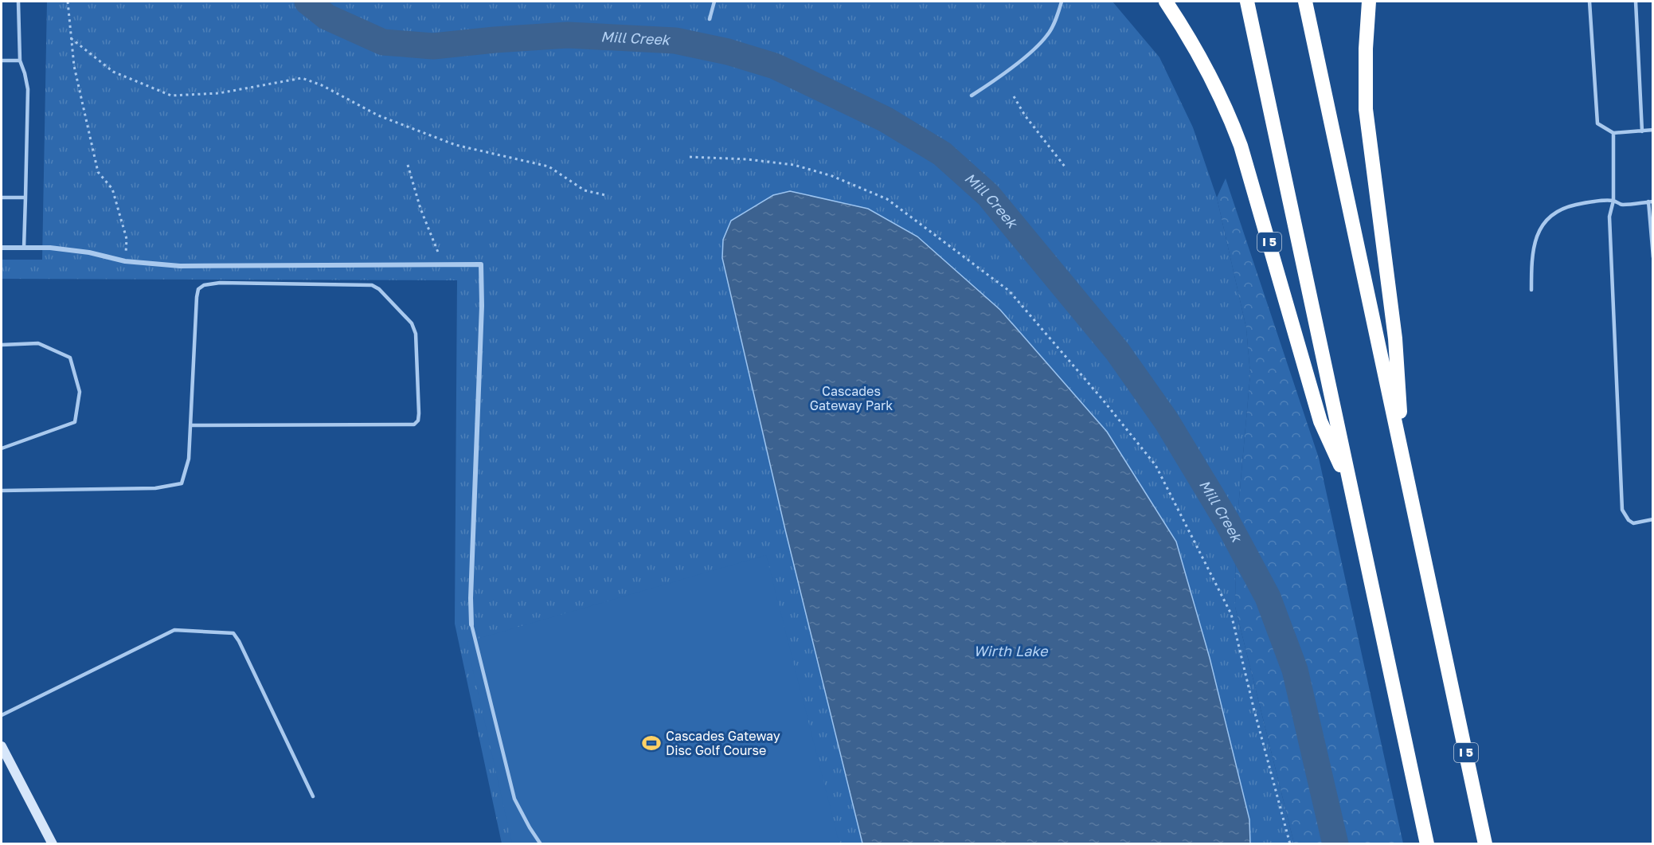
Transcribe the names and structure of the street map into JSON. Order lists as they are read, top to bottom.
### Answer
{
  "streets": {
    "highway": ["I 5"]
  },
  "water": ["Mill Creek", "Wirth Lake"],
  "parks": ["Cascades Gateway Park"],
  "places": {
    "sports": ["Cascades Gateway Disc Golf Course"]
  }
}
